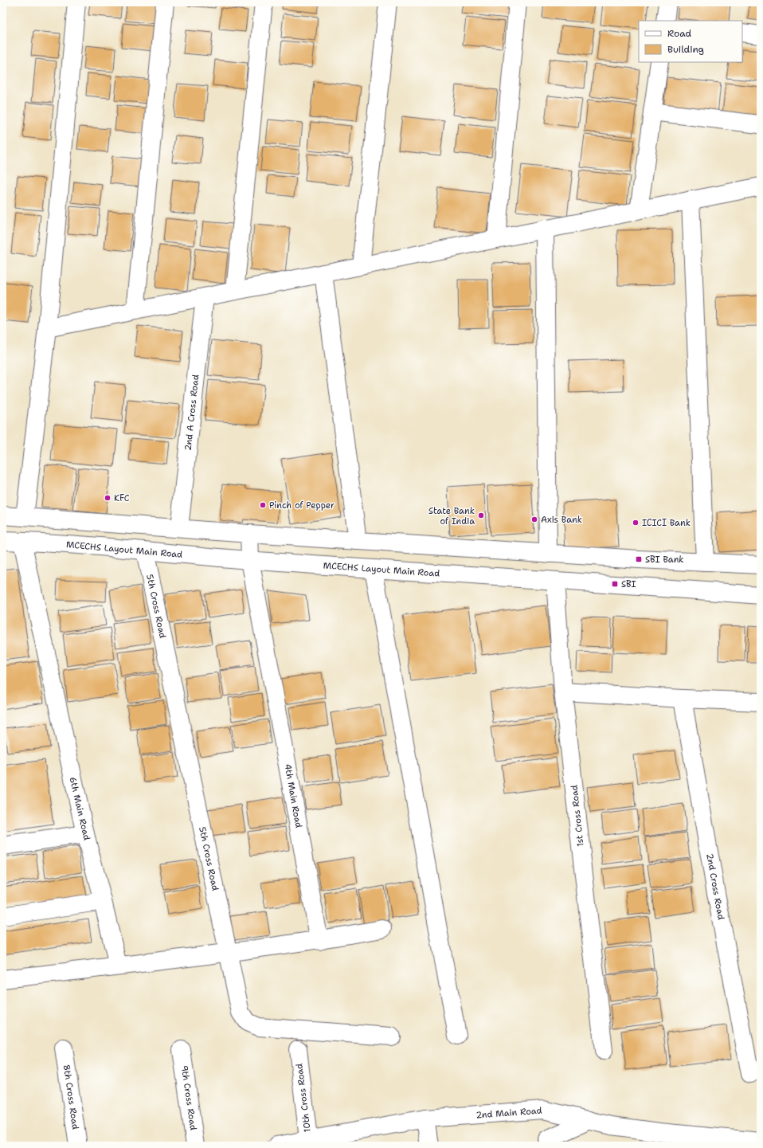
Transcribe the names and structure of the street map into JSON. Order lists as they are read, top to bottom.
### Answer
{
  "streets": {
    "street": [
      "2nd A Cross Road",
      "MCECHS Layout Main Road",
      "5th Cross Road",
      "4th Main Road",
      "6th Main Road",
      "1st Cross Road",
      "2nd Cross Road",
      "8th Cross Road",
      "9th Cross Road",
      "10th Cross Road",
      "2nd Main Road"
    ]
  },
  "crossings": [
    ["MCECHS Layout Main Road", "5th Cross Road"],
    ["MCECHS Layout Main Road", "4th Main Road"],
    ["MCECHS Layout Main Road", "6th Main Road"],
    ["MCECHS Layout Main Road", "1st Cross Road"],
    ["10th Cross Road", "2nd Main Road"]
  ],
  "places": {
    "other": [
      "KFC",
      "Pinch of Pepper",
      "State Bank of India",
      "Axis Bank",
      "ICICI Bank"
    ],
    "transit": ["SBI Bank", "SBI"]
  },
  "legend": ["Road", "Building"]
}
